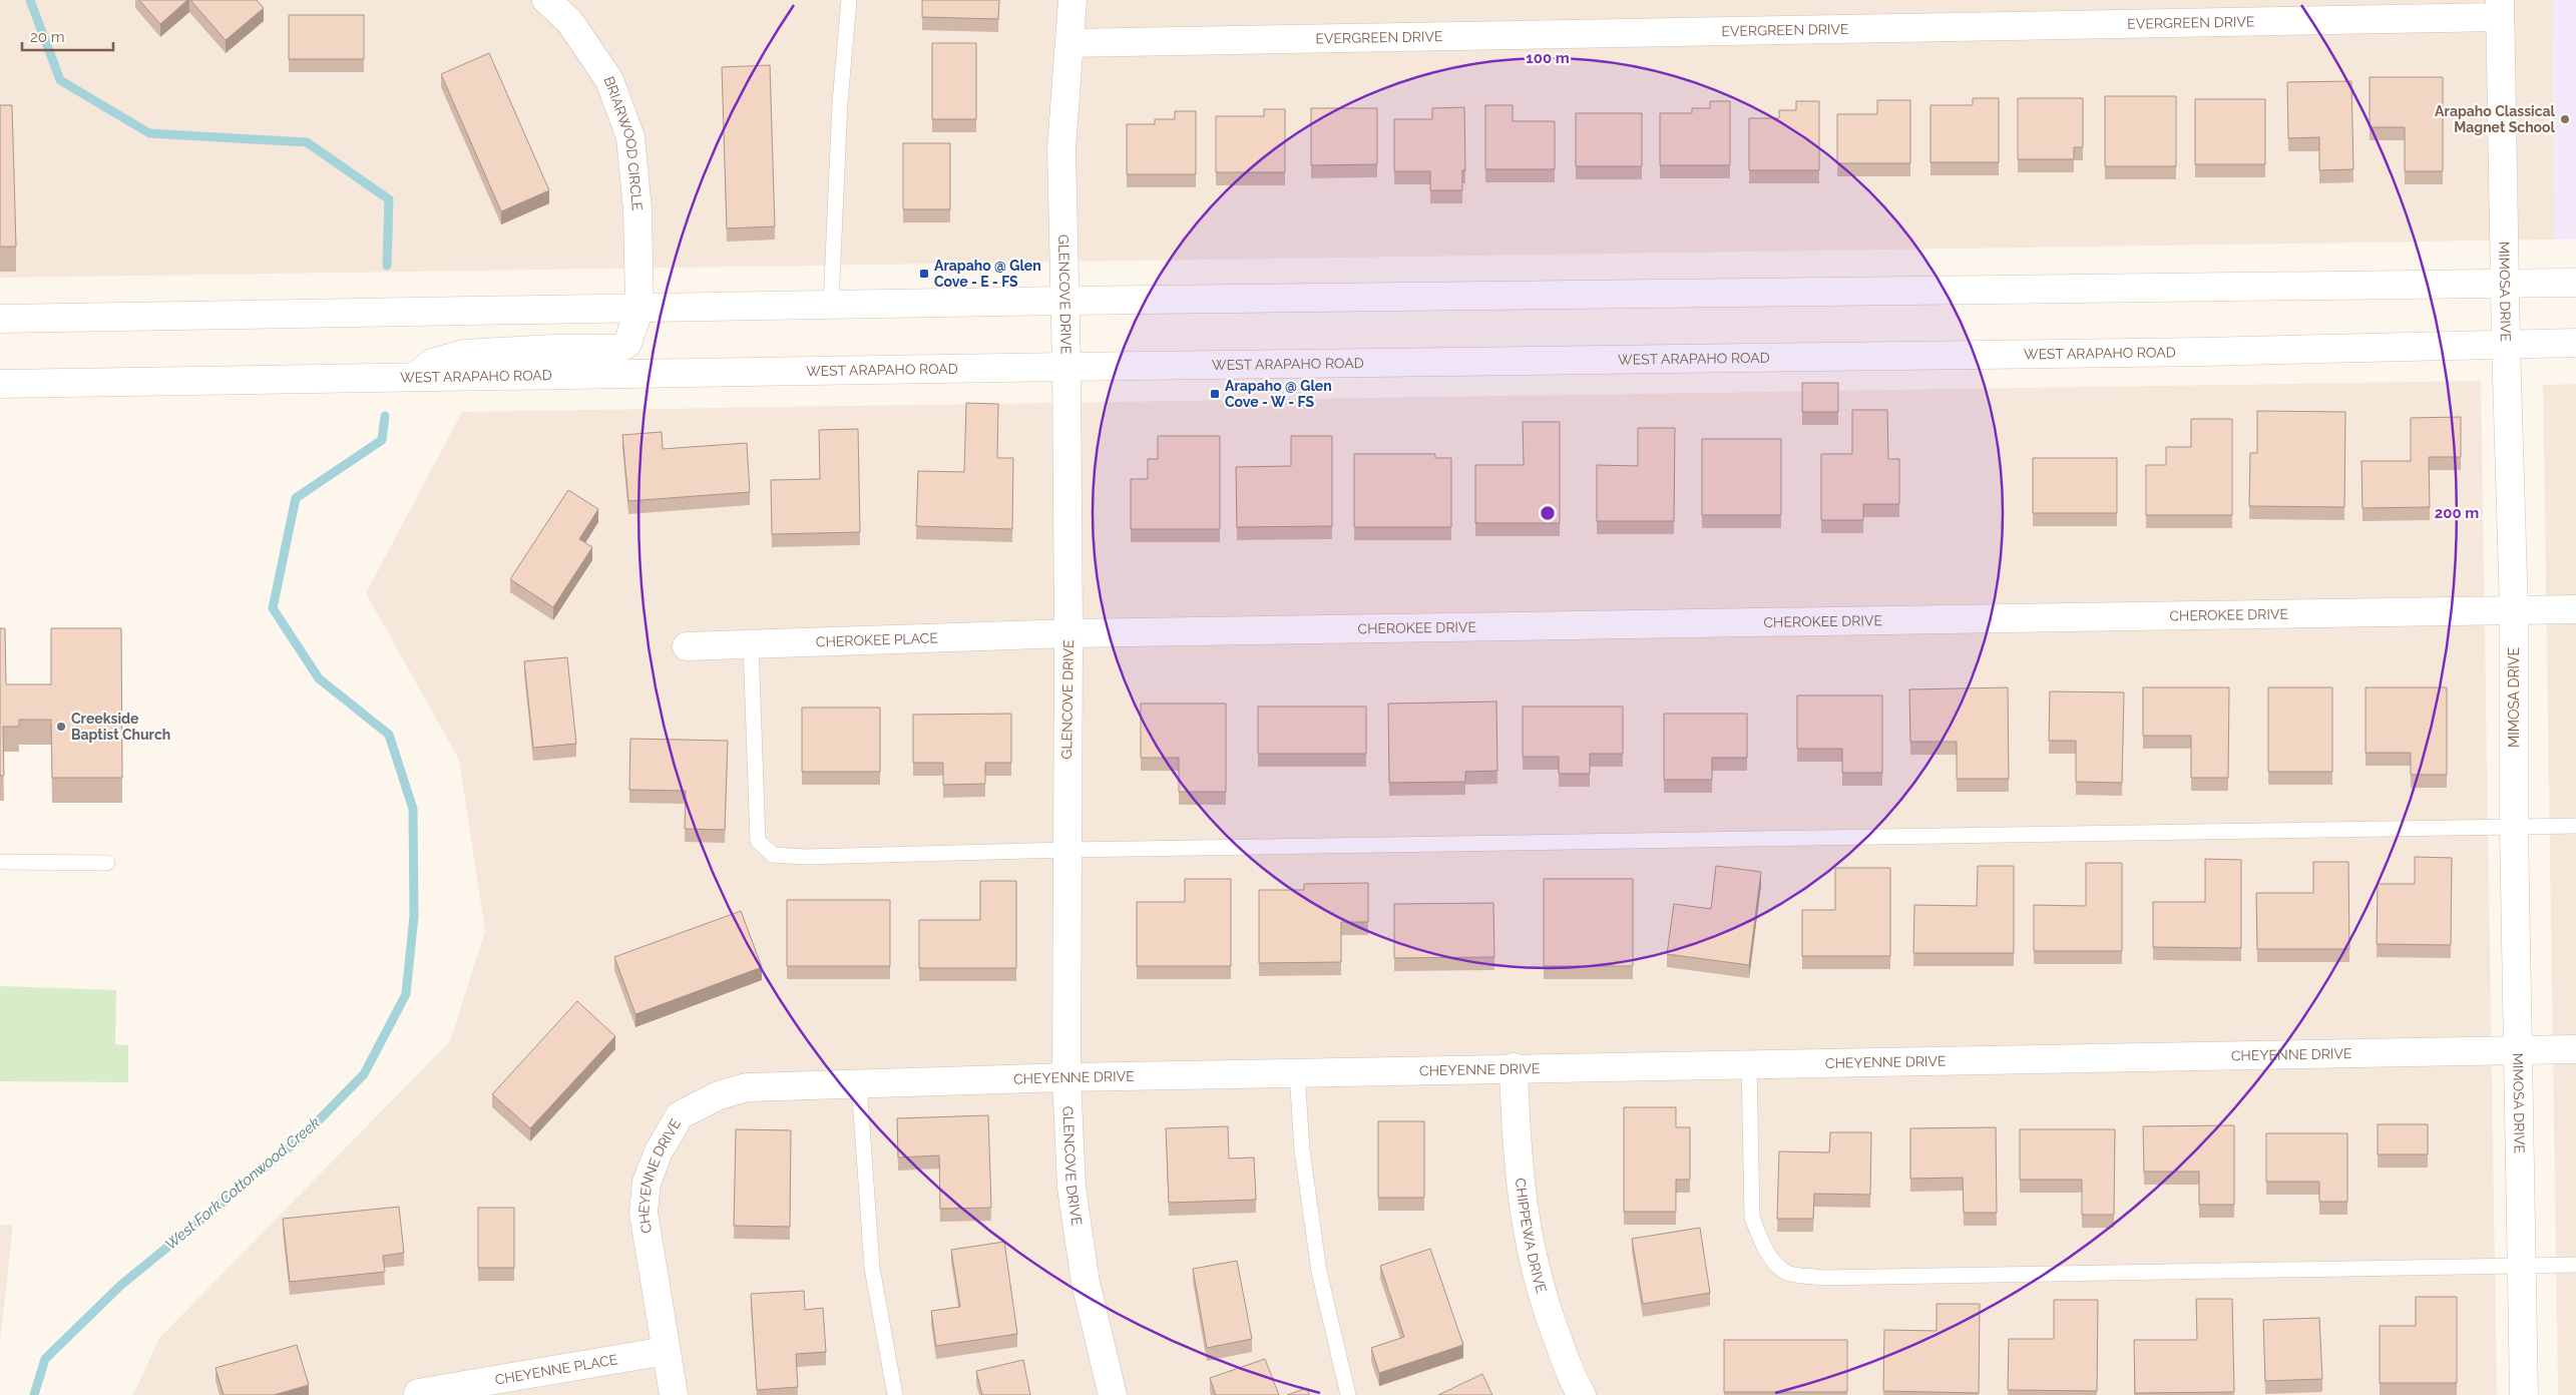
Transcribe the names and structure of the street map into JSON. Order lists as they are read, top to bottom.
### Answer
{
  "streets": {
    "street": [
      "EVERGREEN DRIVE",
      "BRIARWOOD CIRCLE",
      "MIMOSA DRIVE",
      "GLENCOVE DRIVE",
      "WEST ARAPAHO ROAD",
      "CHEROKEE DRIVE",
      "CHEROKEE PLACE",
      "CHEYENNE DRIVE",
      "CHIPPEWA DRIVE",
      "CHEYENNE PLACE"
    ]
  },
  "crossings": [
    ["EVERGREEN DRIVE", "MIMOSA DRIVE"],
    ["EVERGREEN DRIVE", "GLENCOVE DRIVE"],
    ["MIMOSA DRIVE", "WEST ARAPAHO ROAD"],
    ["MIMOSA DRIVE", "CHEROKEE DRIVE"],
    ["MIMOSA DRIVE", "CHEYENNE DRIVE"],
    ["GLENCOVE DRIVE", "WEST ARAPAHO ROAD"],
    ["GLENCOVE DRIVE", "CHEROKEE DRIVE"],
    ["GLENCOVE DRIVE", "CHEROKEE PLACE"],
    ["GLENCOVE DRIVE", "CHEYENNE DRIVE"],
    ["CHEROKEE DRIVE", "CHEROKEE PLACE"],
    ["CHEYENNE DRIVE", "CHIPPEWA DRIVE"],
    ["CHEYENNE DRIVE", "CHEYENNE PLACE"]
  ],
  "water": ["West Fork Cottonwood Creek"],
  "places": {
    "other": ["Arapaho Classical Magnet School", "Creekside Baptist Church"],
    "transit": ["Arapaho @ Glen Cove - E - FS", "Arapaho @ Glen Cove - W - FS"]
  },
  "scale_bar": "20 m",
  "rings": ["100 m", "200 m"]
}
